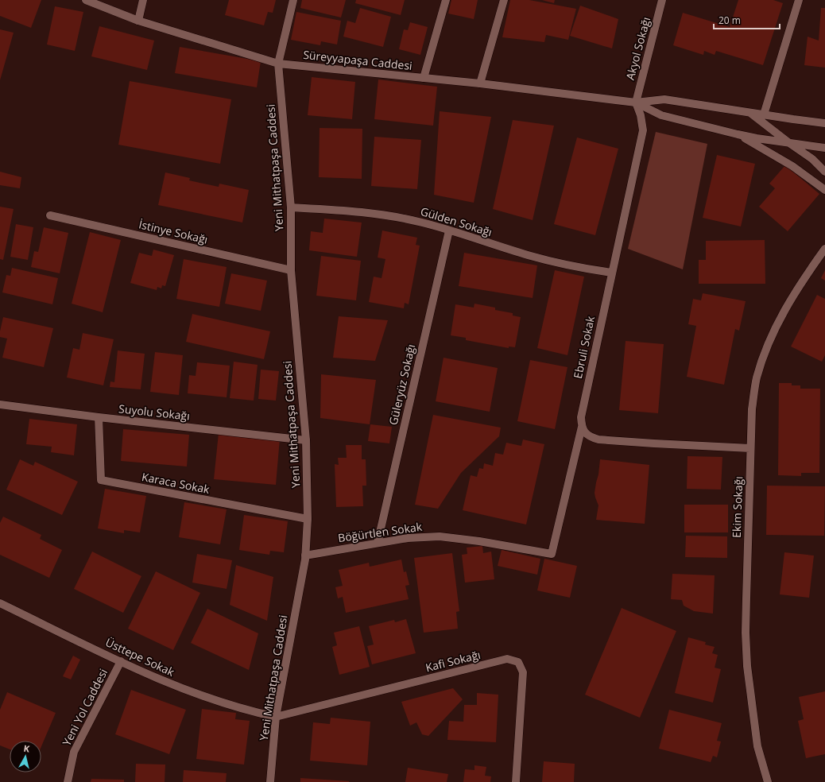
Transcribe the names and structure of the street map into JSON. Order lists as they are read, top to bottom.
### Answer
{
  "streets": {
    "street": [
      "Akyol Sokağı",
      "Süreyyapaşa Caddesi",
      "Yeni Mithatpaşa Caddesi",
      "Gülden Sokağı",
      "İstinye Sokağı",
      "Ebruli Sokak",
      "Güleryüz Sokağı",
      "Suyolu Sokağı",
      "Karaca Sokak",
      "Ekim Sokağı",
      "Böğürtlen Sokak",
      "Üsttepe Sokak",
      "Kafi Sokağı",
      "Yeni Yol Caddesi"
    ]
  },
  "crossings": [
    ["Akyol Sokağı", "Süreyyapaşa Caddesi"],
    ["Akyol Sokağı", "Ebruli Sokak"],
    ["Süreyyapaşa Caddesi", "Yeni Mithatpaşa Caddesi"],
    ["Süreyyapaşa Caddesi", "Ebruli Sokak"],
    ["Yeni Mithatpaşa Caddesi", "Gülden Sokağı"],
    ["Yeni Mithatpaşa Caddesi", "İstinye Sokağı"],
    ["Yeni Mithatpaşa Caddesi", "Suyolu Sokağı"],
    ["Yeni Mithatpaşa Caddesi", "Karaca Sokak"],
    ["Yeni Mithatpaşa Caddesi", "Böğürtlen Sokak"],
    ["Yeni Mithatpaşa Caddesi", "Üsttepe Sokak"],
    ["Yeni Mithatpaşa Caddesi", "Kafi Sokağı"],
    ["Gülden Sokağı", "Ebruli Sokak"],
    ["Gülden Sokağı", "Güleryüz Sokağı"],
    ["Ebruli Sokak", "Böğürtlen Sokak"],
    ["Güleryüz Sokağı", "Böğürtlen Sokak"],
    ["Suyolu Sokağı", "Karaca Sokak"],
    ["Üsttepe Sokak", "Kafi Sokağı"],
    ["Üsttepe Sokak", "Yeni Yol Caddesi"]
  ],
  "scale_bar": "20 m",
  "north": "top"
}
